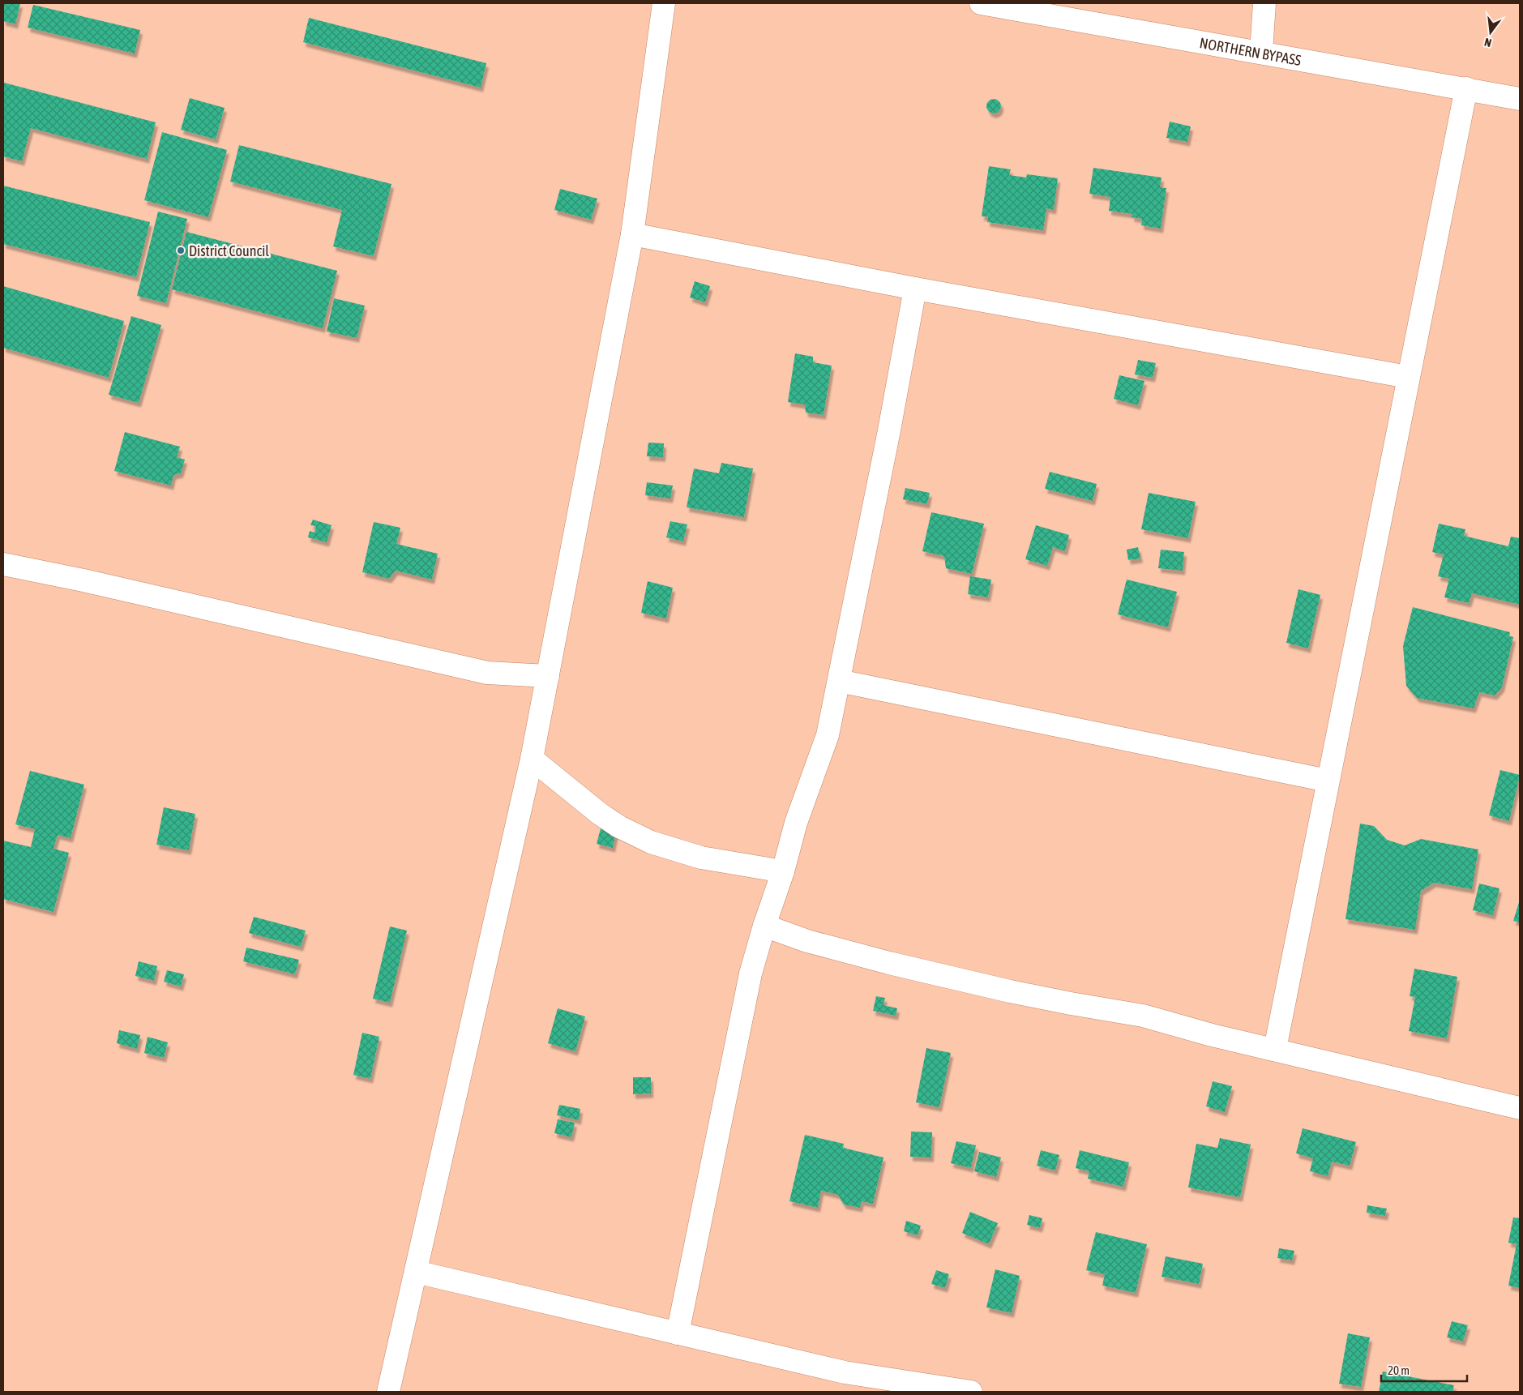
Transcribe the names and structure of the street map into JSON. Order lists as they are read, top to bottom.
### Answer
{
  "streets": {
    "street": ["NORTHERN BYPASS"]
  },
  "places": ["District Council"],
  "scale_bar": "20 m",
  "north": "bottom"
}
